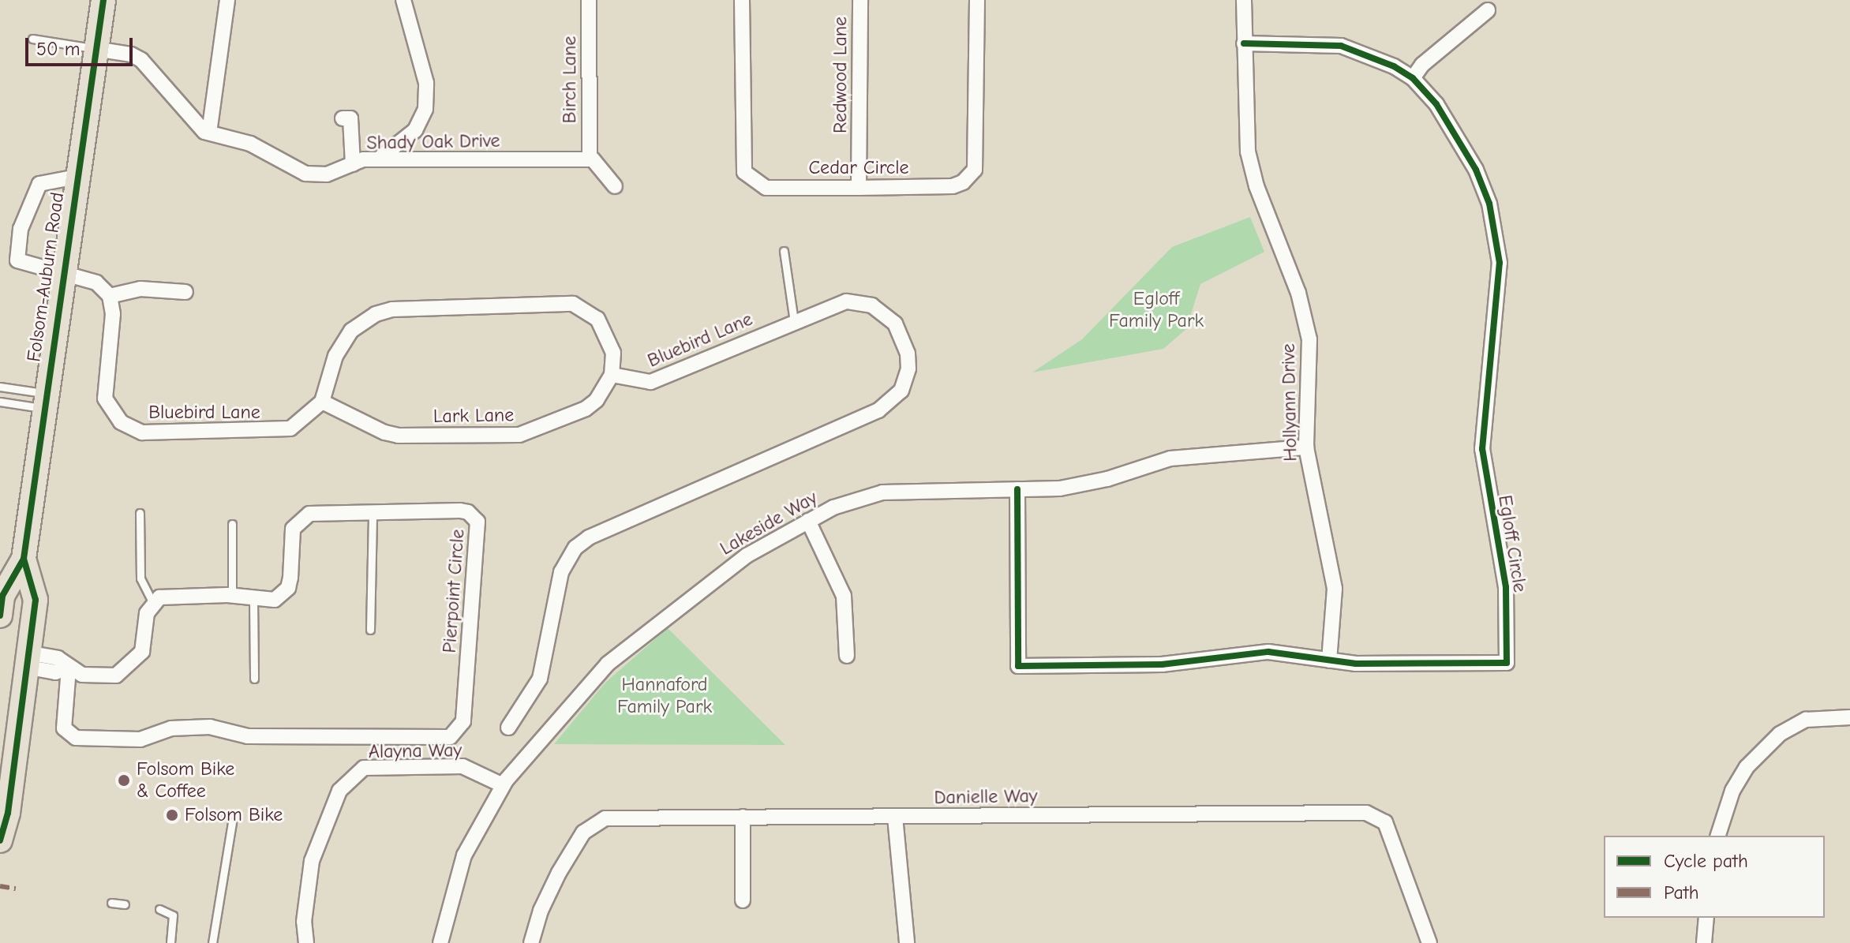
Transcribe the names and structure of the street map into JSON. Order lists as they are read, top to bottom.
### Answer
{
  "streets": {
    "main road": ["Folsom-Auburn Road"],
    "street": [
      "Redwood Lane",
      "Birch Lane",
      "Shady Oak Drive",
      "Cedar Circle",
      "Bluebird Lane",
      "Hollyann Drive",
      "Lark Lane",
      "Lakeside Way",
      "Egloff Circle",
      "Pierpoint Circle",
      "Alayna Way",
      "Danielle Way"
    ]
  },
  "crossings": [
    ["Redwood Lane", "Cedar Circle"],
    ["Birch Lane", "Shady Oak Drive"],
    ["Bluebird Lane", "Lark Lane"],
    ["Hollyann Drive", "Lakeside Way"],
    ["Hollyann Drive", "Egloff Circle"],
    ["Lakeside Way", "Egloff Circle"],
    ["Lakeside Way", "Alayna Way"]
  ],
  "parks": ["Egloff Family Park", "Hannaford Family Park"],
  "places": ["Folsom Bike & Coffee", "Folsom Bike"],
  "legend": ["Cycle path", "Path"],
  "scale_bar": "50 m"
}
